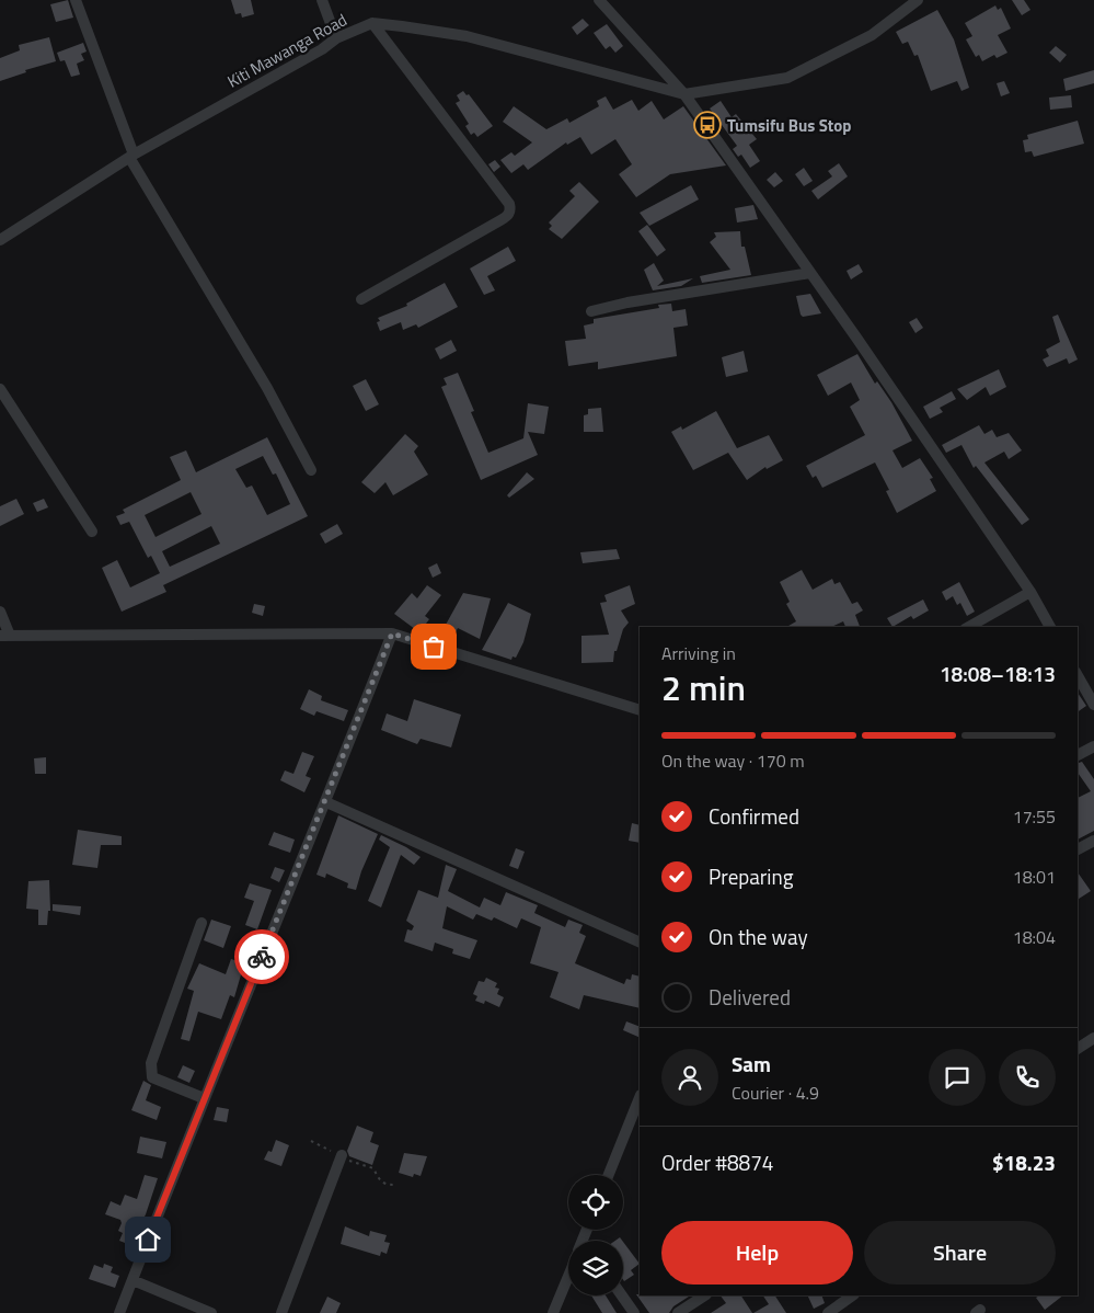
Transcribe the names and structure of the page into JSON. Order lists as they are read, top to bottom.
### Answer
{
  "streets": {
    "street": ["Kiti Mawanga Road"]
  },
  "places": {
    "bus stop": ["Tumsifu Bus Stop"]
  },
  "page": {
    "heading": ["2 min", "Arriving in", "18:08–18:13"],
    "panel": [
      "Sam",
      "Courier · 4.9",
      "Order #8874",
      "$18.23"
    ],
    "bar": "On the way · 170 m",
    "list": [
      ["Confirmed", "17:55"],
      ["Preparing", "18:01"],
      ["On the way", "18:04"],
      "Delivered"
    ],
    "buttons": ["Help", "Share"]
  }
}
